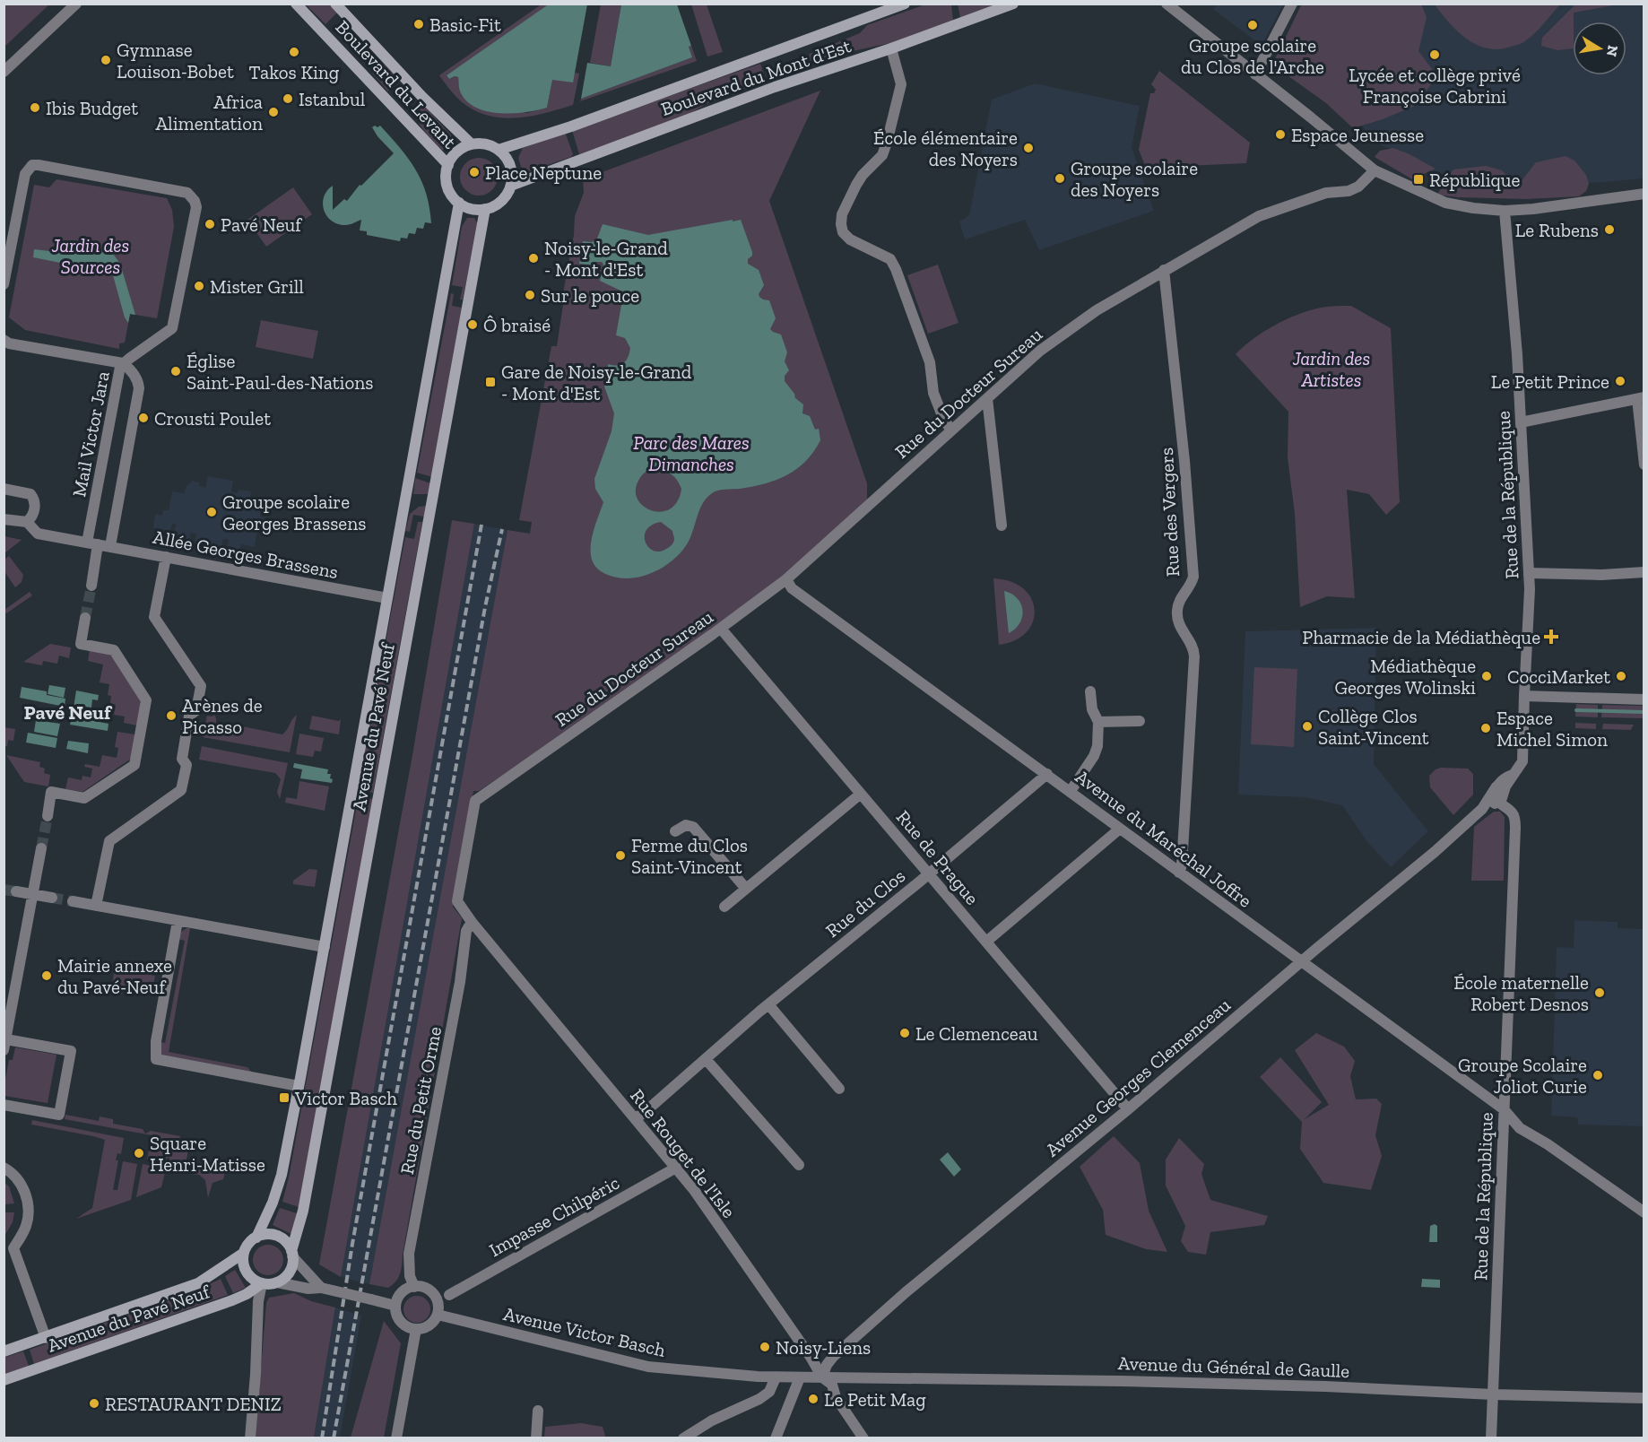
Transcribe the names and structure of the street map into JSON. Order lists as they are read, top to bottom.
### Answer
{
  "streets": {
    "main road": ["Boulevard du Mont d'Est", "Boulevard du Levant", "Avenue du Pavé Neuf"],
    "street": [
      "Rue du Docteur Sureau",
      "Mail Victor Jara",
      "Rue de la République",
      "Rue des Vergers",
      "Allée Georges Brassens",
      "Avenue du Maréchal Joffre",
      "Rue de Prague",
      "Rue du Clos",
      "Avenue Georges Clemenceau",
      "Rue du Petit Orme",
      "Rue Rouget de l'Isle",
      "Impasse Chilpéric",
      "Avenue Victor Basch",
      "Avenue du Général de Gaulle"
    ]
  },
  "crossings": [
    ["Boulevard du Mont d'Est", "Boulevard du Levant"],
    ["Boulevard du Mont d'Est", "Avenue du Pavé Neuf"],
    ["Boulevard du Levant", "Avenue du Pavé Neuf"],
    ["Rue du Docteur Sureau", "Rue des Vergers"],
    ["Rue du Docteur Sureau", "Avenue du Maréchal Joffre"],
    ["Rue du Docteur Sureau", "Rue de Prague"],
    ["Rue du Docteur Sureau", "Rue Rouget de l'Isle"],
    ["Mail Victor Jara", "Allée Georges Brassens"],
    ["Rue de la République", "Avenue du Maréchal Joffre"],
    ["Rue de la République", "Avenue Georges Clemenceau"],
    ["Rue de la République", "Avenue du Général de Gaulle"],
    ["Rue des Vergers", "Avenue du Maréchal Joffre"],
    ["Allée Georges Brassens", "Avenue du Pavé Neuf"],
    ["Avenue du Maréchal Joffre", "Rue du Clos"],
    ["Avenue du Maréchal Joffre", "Avenue Georges Clemenceau"],
    ["Rue de Prague", "Rue du Clos"],
    ["Rue de Prague", "Avenue Georges Clemenceau"],
    ["Rue du Clos", "Rue Rouget de l'Isle"],
    ["Avenue Georges Clemenceau", "Rue Rouget de l'Isle"],
    ["Avenue Georges Clemenceau", "Avenue Victor Basch"],
    ["Avenue Georges Clemenceau", "Avenue du Général de Gaulle"],
    ["Rue du Petit Orme", "Rue Rouget de l'Isle"],
    ["Rue du Petit Orme", "Avenue Victor Basch"],
    ["Rue Rouget de l'Isle", "Impasse Chilpéric"],
    ["Rue Rouget de l'Isle", "Avenue Victor Basch"],
    ["Rue Rouget de l'Isle", "Avenue du Général de Gaulle"],
    ["Avenue Victor Basch", "Avenue du Général de Gaulle"]
  ],
  "districts": ["Pavé Neuf"],
  "parks": ["Jardin des Sources", "Jardin des Artistes", "Parc des Mares Dimanches"],
  "places": {
    "other": [
      "Basic-Fit",
      "Groupe scolaire du Clos de l'Arche",
      "Takos King",
      "Lycée et collège privé Françoise Cabrini",
      "Gymnase Louison-Bobet",
      "Istanbul",
      "Ibis Budget",
      "Africa Alimentation",
      "Espace Jeunesse",
      "École élémentaire des Noyers",
      "Place Neptune",
      "Groupe scolaire des Noyers",
      "Pavé Neuf",
      "Le Rubens",
      "Noisy-le-Grand - Mont d'Est",
      "Mister Grill",
      "Sur le pouce",
      "Ô braisé",
      "Église Saint-Paul-des-Nations",
      "Le Petit Prince",
      "Crousti Poulet",
      "Groupe scolaire Georges Brassens",
      "Médiathèque Georges Wolinski",
      "CocciMarket",
      "Arènes de Picasso",
      "Collège Clos Saint-Vincent",
      "Espace Michel Simon",
      "Ferme du Clos Saint-Vincent",
      "Mairie annexe du Pavé-Neuf",
      "École maternelle Robert Desnos",
      "Le Clemenceau",
      "Groupe Scolaire Joliot Curie",
      "Square Henri-Matisse",
      "Noisy-Liens",
      "Le Petit Mag",
      "RESTAURANT DENIZ"
    ],
    "transit": ["République", "Gare de Noisy-le-Grand - Mont d'Est", "Victor Basch"],
    "health": ["Pharmacie de la Médiathèque"]
  },
  "north": "right"
}
